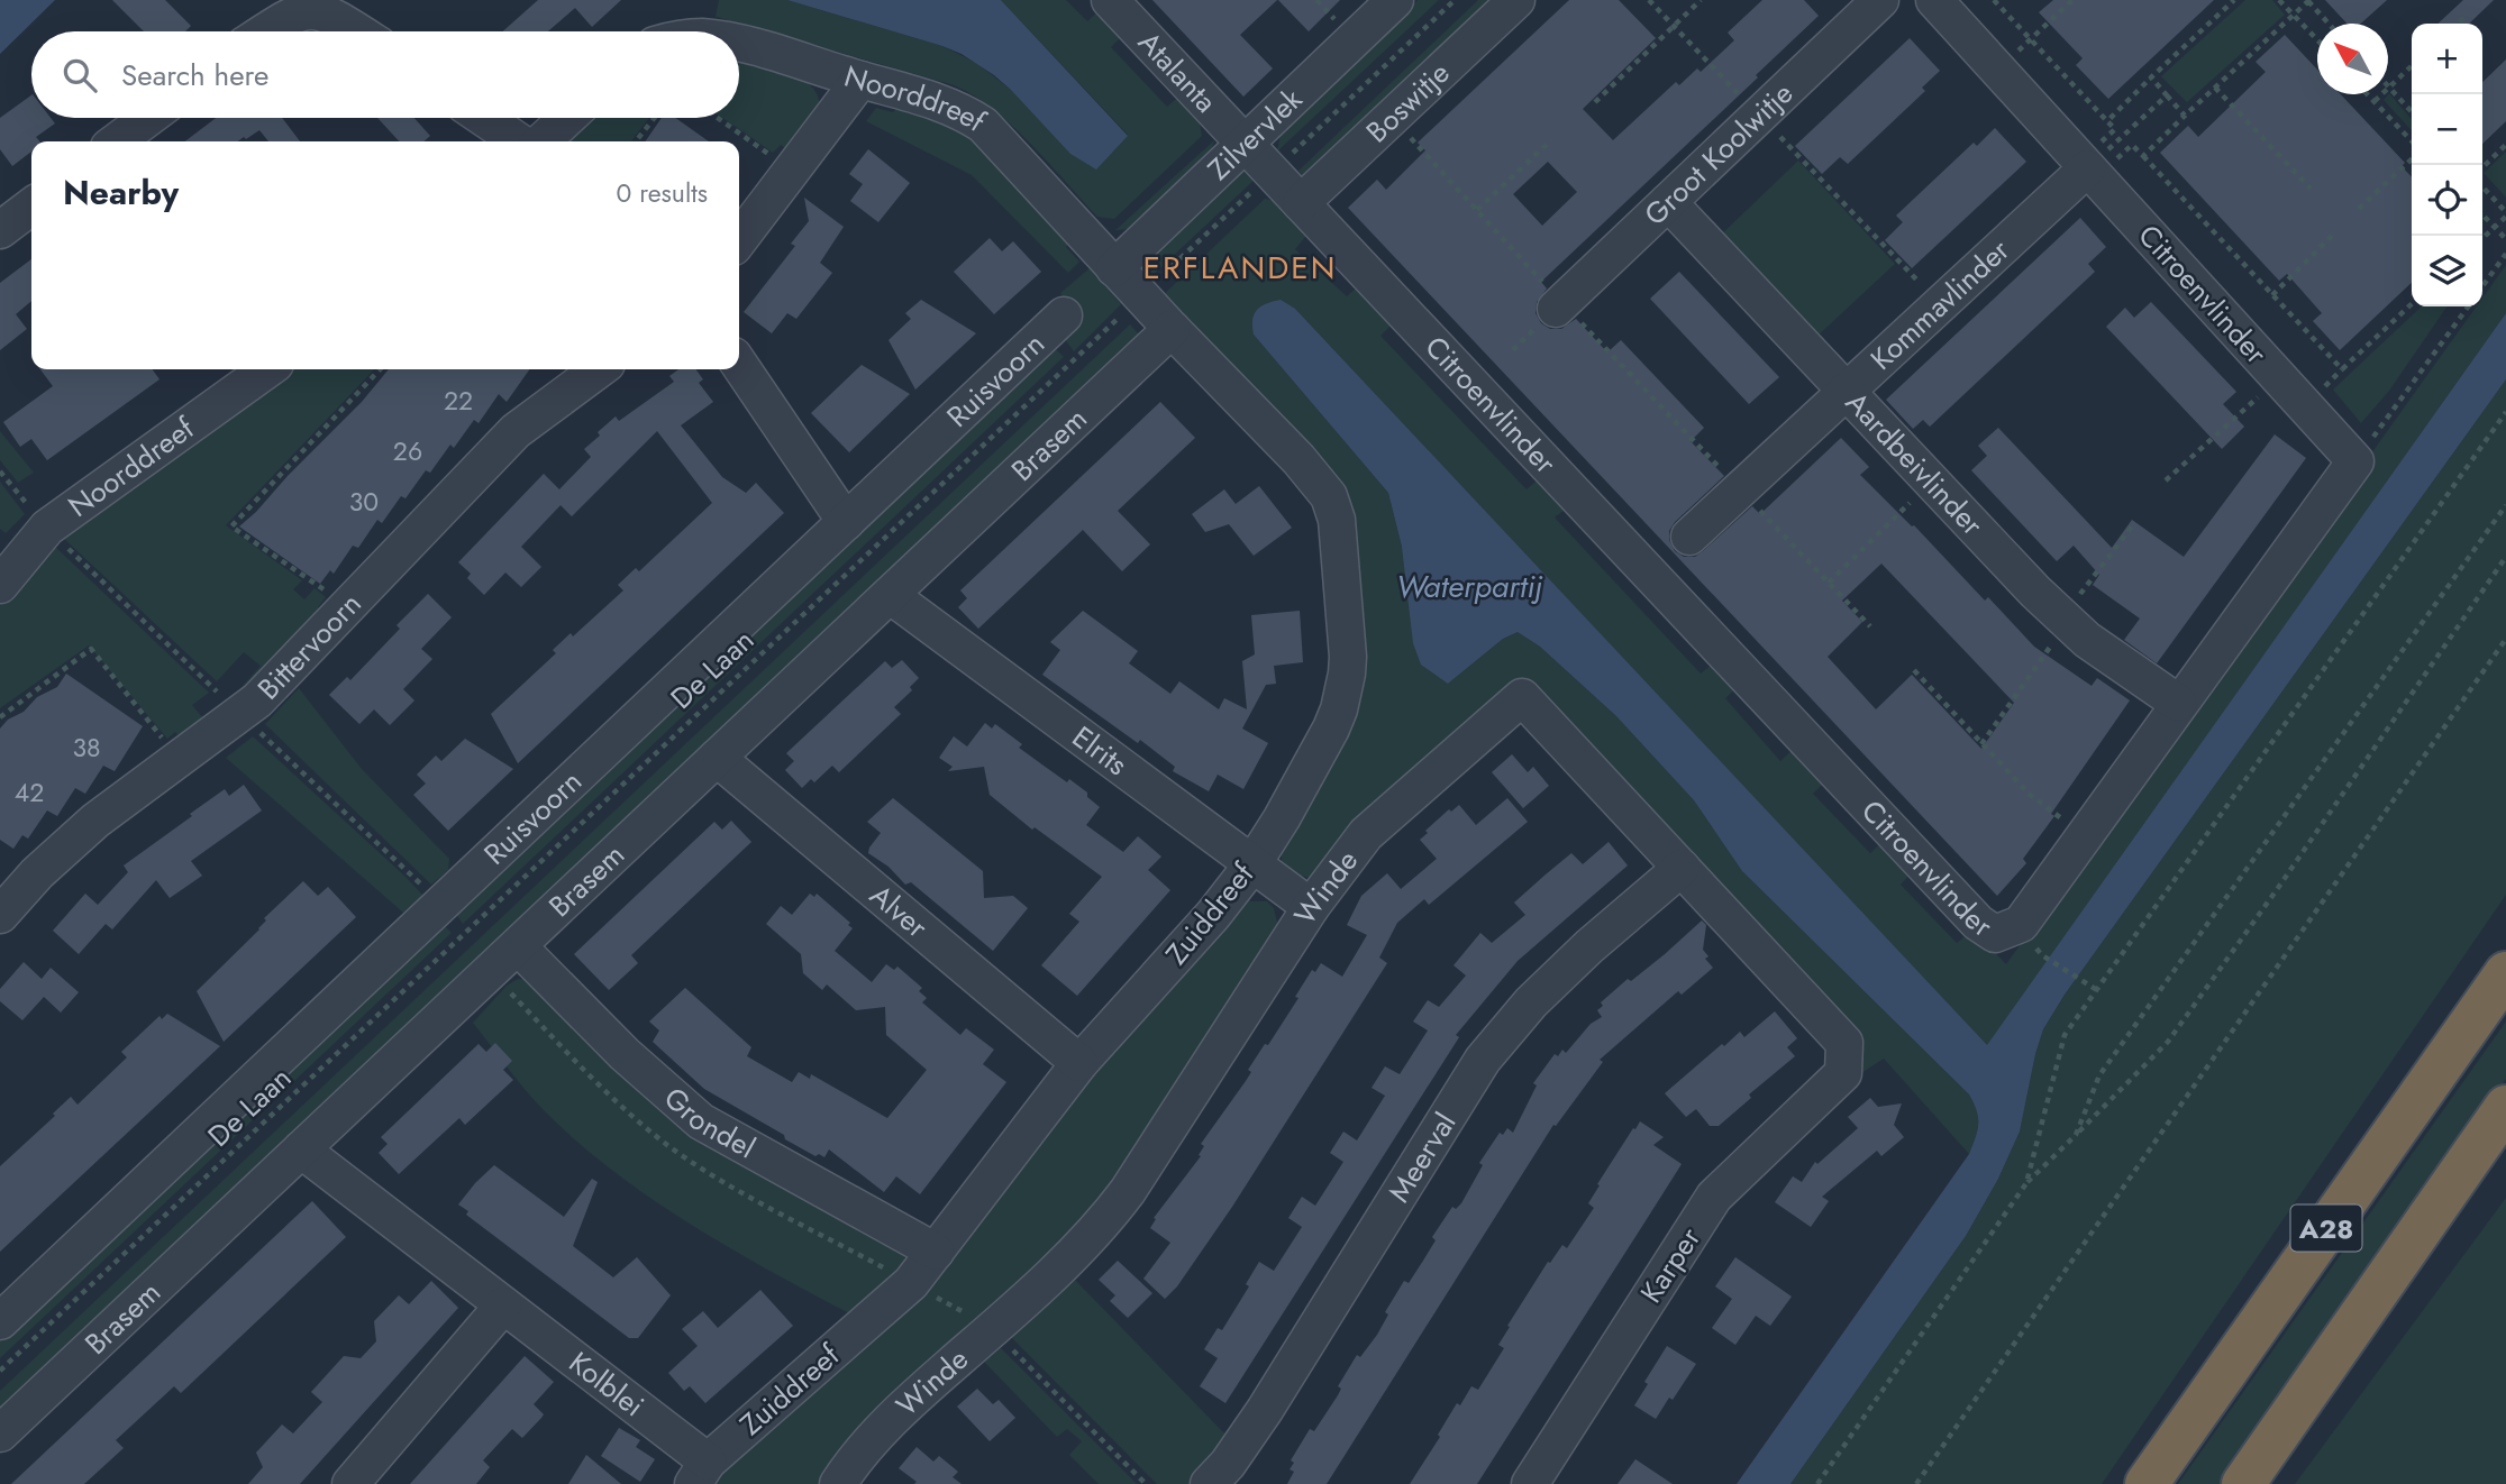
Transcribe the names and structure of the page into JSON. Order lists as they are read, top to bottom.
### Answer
{
  "streets": {
    "highway": ["A28"],
    "street": [
      "Atalanta",
      "Boswitje",
      "Noorddreef",
      "Zilvervlek",
      "Groot Koolwitje",
      "Citroenvlinder",
      "Kommavlinder",
      "Ruisvoorn",
      "Brasem",
      "Aardbeivlinder",
      "Bittervoorn",
      "Elrits",
      "Winde",
      "Alver",
      "Zuiddreef",
      "Grondel",
      "Meerval",
      "Karper",
      "Kolblei"
    ],
    "path": ["De Laan"]
  },
  "crossings": [
    ["Atalanta", "Zilvervlek"],
    ["Atalanta", "Citroenvlinder"],
    ["Boswitje", "Citroenvlinder"],
    ["Noorddreef", "Zilvervlek"],
    ["Noorddreef", "Zuiddreef"],
    ["Zilvervlek", "Citroenvlinder"],
    ["Zilvervlek", "Zuiddreef"],
    ["Groot Koolwitje", "Aardbeivlinder"],
    ["Citroenvlinder", "Kommavlinder"],
    ["Citroenvlinder", "Aardbeivlinder"],
    ["Citroenvlinder", "De Laan"],
    ["Kommavlinder", "Aardbeivlinder"],
    ["Brasem", "Elrits"],
    ["Brasem", "Alver"],
    ["Brasem", "Zuiddreef"],
    ["Brasem", "Grondel"],
    ["Brasem", "Kolblei"],
    ["De Laan", "Zuiddreef"],
    ["Elrits", "Winde"],
    ["Elrits", "Zuiddreef"],
    ["Winde", "Meerval"],
    ["Winde", "Karper"],
    ["Alver", "Zuiddreef"],
    ["Zuiddreef", "Grondel"],
    ["Zuiddreef", "Kolblei"]
  ],
  "districts": ["ERFLANDEN"],
  "water": ["Waterpartij"],
  "house_numbers": [
    "22",
    "26",
    "30",
    "38",
    "42"
  ],
  "north": "top left",
  "page": {
    "map_buttons": ["+", "−"],
    "search": "Search here",
    "heading": ["Nearby", "0 results"]
  }
}
